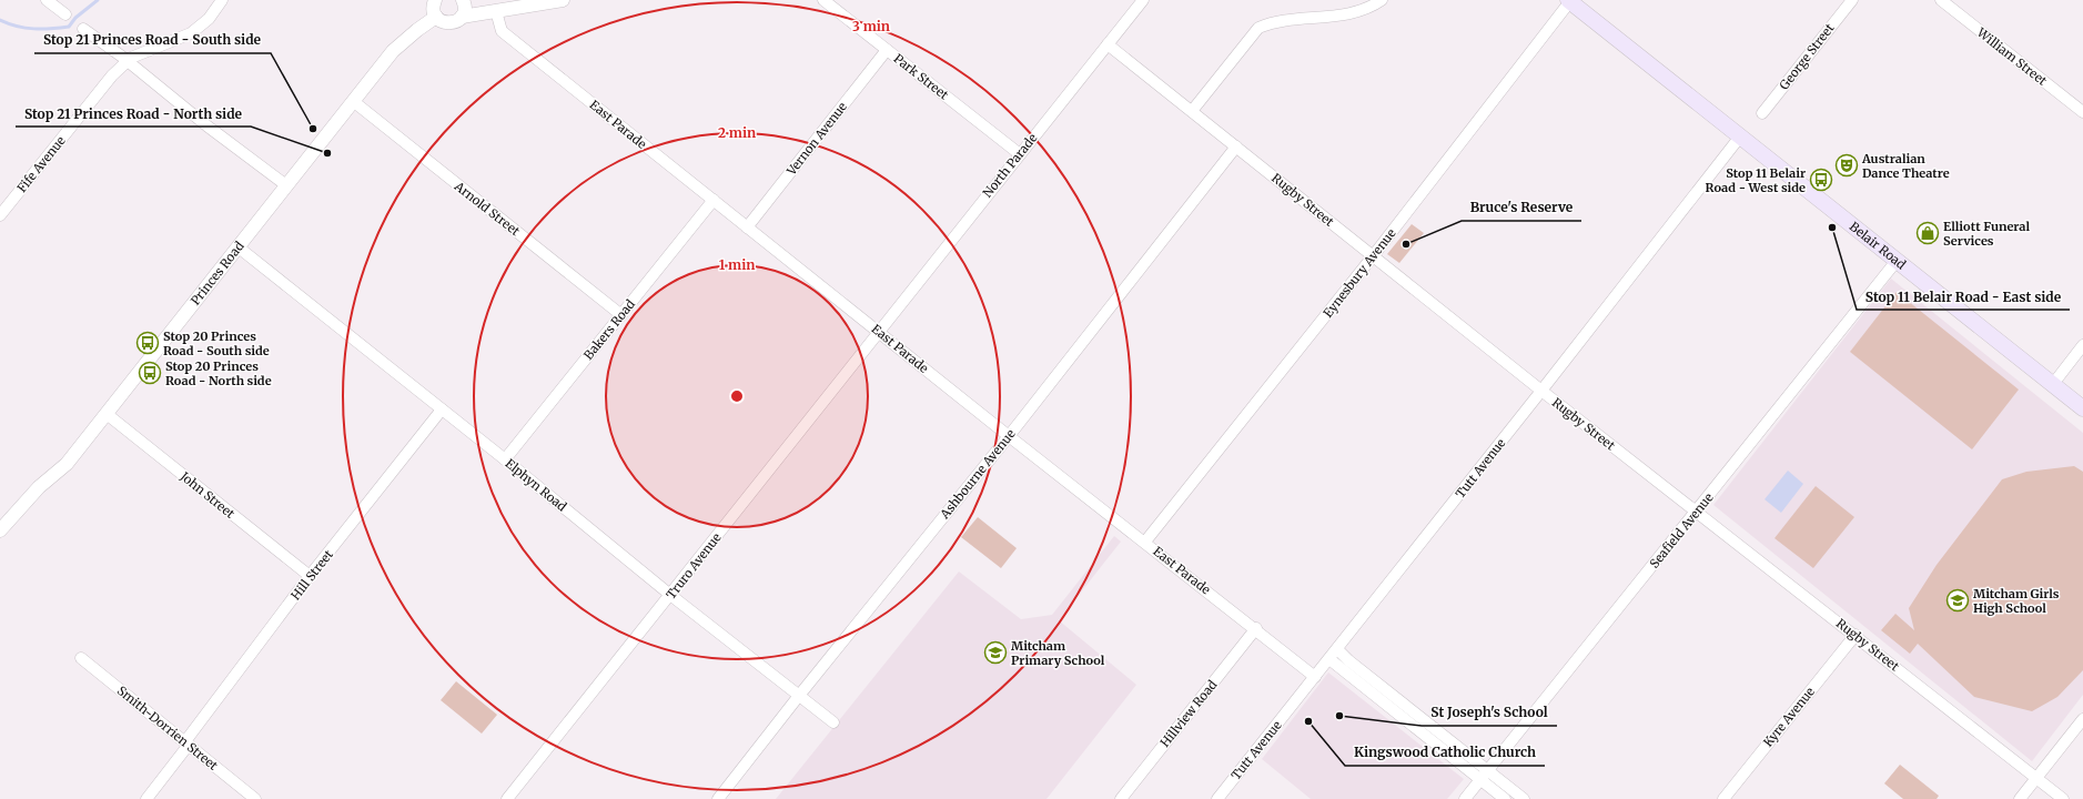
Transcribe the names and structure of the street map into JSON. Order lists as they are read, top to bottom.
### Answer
{
  "streets": {
    "main road": ["Belair Road"],
    "street": [
      "George Street",
      "William Street",
      "Park Street",
      "East Parade",
      "Vernon Avenue",
      "Fife Avenue",
      "North Parade",
      "Rugby Street",
      "Arnold Street",
      "Princes Road",
      "Eynesbury Avenue",
      "Bakers Road",
      "Tutt Avenue",
      "Ashbourne Avenue",
      "Elphyn Road",
      "John Street",
      "Seafield Avenue",
      "Truro Avenue",
      "Hill Street",
      "Hillview Road",
      "Kyre Avenue",
      "Smith-Dorrien Street"
    ]
  },
  "crossings": [
    ["Park Street", "Vernon Avenue"],
    ["Park Street", "North Parade"],
    ["East Parade", "Vernon Avenue"],
    ["East Parade", "North Parade"],
    ["East Parade", "Eynesbury Avenue"],
    ["East Parade", "Bakers Road"],
    ["East Parade", "Tutt Avenue"],
    ["East Parade", "Ashbourne Avenue"],
    ["East Parade", "Truro Avenue"],
    ["East Parade", "Hillview Road"],
    ["North Parade", "Rugby Street"],
    ["North Parade", "Truro Avenue"],
    ["Rugby Street", "Eynesbury Avenue"],
    ["Rugby Street", "Tutt Avenue"],
    ["Rugby Street", "Ashbourne Avenue"],
    ["Rugby Street", "Seafield Avenue"],
    ["Rugby Street", "Kyre Avenue"],
    ["Arnold Street", "Princes Road"],
    ["Arnold Street", "Bakers Road"],
    ["Belair Road", "Eynesbury Avenue"],
    ["Belair Road", "Tutt Avenue"],
    ["Belair Road", "Seafield Avenue"],
    ["Princes Road", "Elphyn Road"],
    ["Princes Road", "John Street"],
    ["Bakers Road", "Elphyn Road"],
    ["Ashbourne Avenue", "Elphyn Road"],
    ["Elphyn Road", "Truro Avenue"],
    ["Elphyn Road", "Hill Street"],
    ["John Street", "Hill Street"],
    ["Hill Street", "Smith-Dorrien Street"]
  ],
  "places": {
    "other": [
      "Stop 21 Princes Road - South side",
      "Stop 21 Princes Road - North side",
      "Stop 11 Belair Road - East side",
      "Bruce's Reserve",
      "St Joseph's School",
      "Kingswood Catholic Church"
    ],
    "theatre": ["Australian Dance Theatre"],
    "bus stop": ["Stop 11 Belair Road - West side", "Stop 20 Princes Road - South side", "Stop 20 Princes Road - North side"],
    "shop": ["Elliott Funeral Services"],
    "school or university": ["Mitcham Girls High School", "Mitcham Primary School"]
  },
  "rings": ["3 min", "2 min", "1 min"]
}
